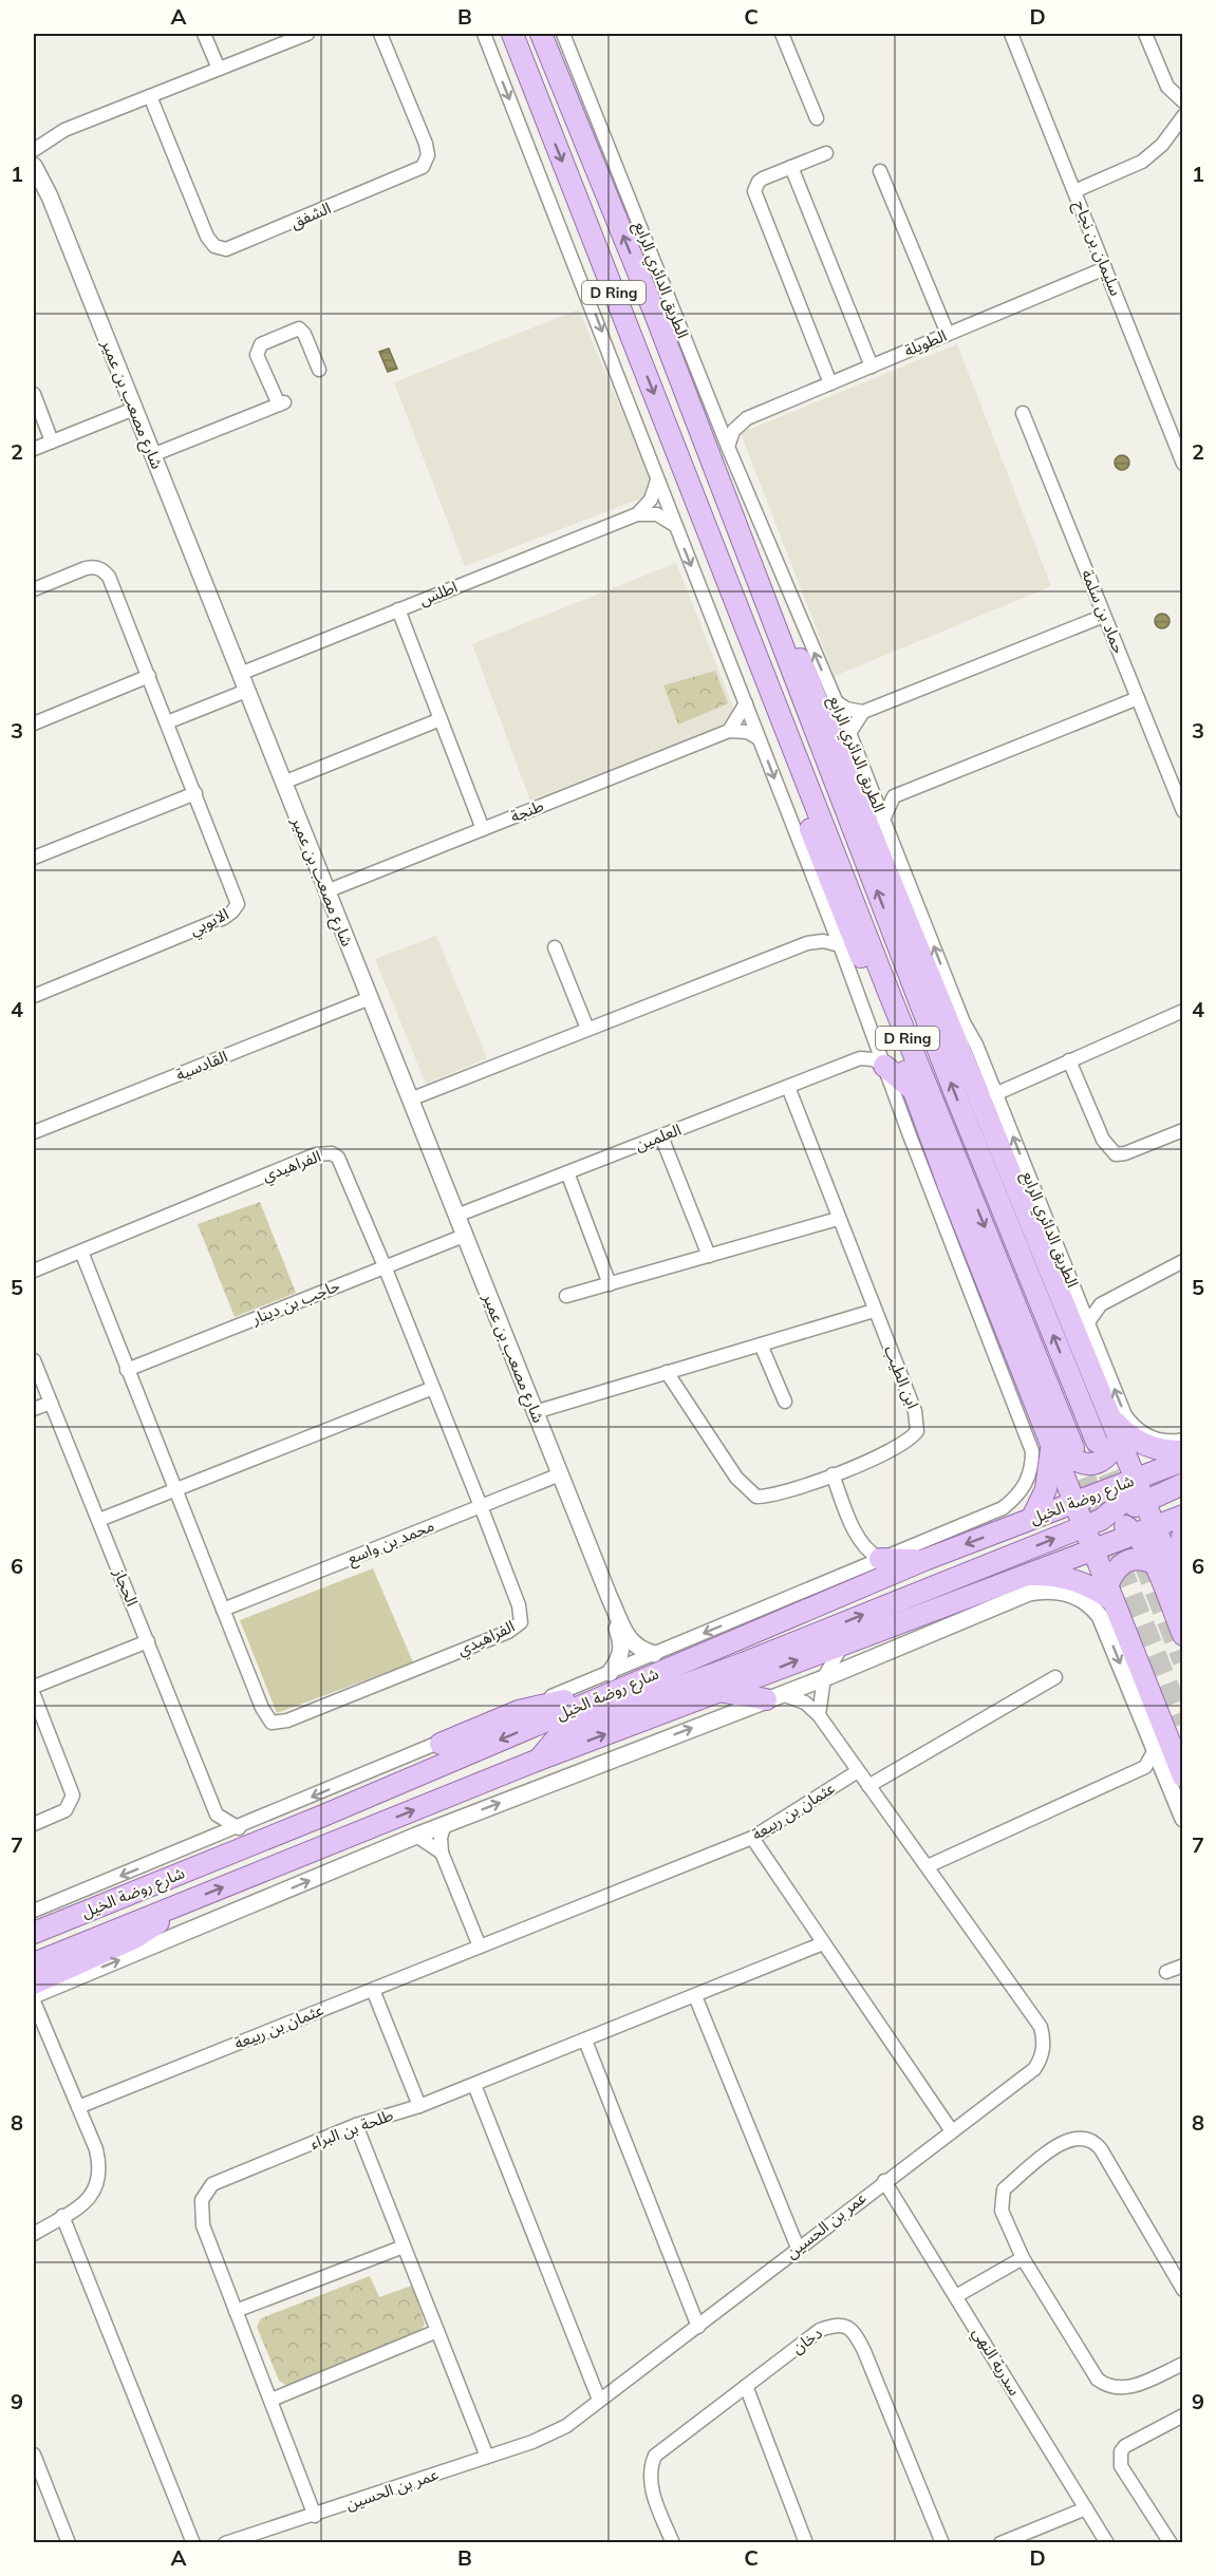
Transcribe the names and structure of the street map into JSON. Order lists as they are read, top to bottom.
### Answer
{
  "streets": {
    "main road": ["الطريق الدائري الرابع", "D Ring", "شارع روضة الخيل"],
    "street": [
      "الشفق",
      "سليمان بن نجاح",
      "الطويلة",
      "شارع مصعب بن عمير",
      "اطلس",
      "حماد بن سلمة",
      "طنجة",
      "الايوبي",
      "القادسية",
      "العلمين",
      "الفراهيدي",
      "حاجب بن دينار",
      "ابن الطيب",
      "محمد بن واسع",
      "الحجاز",
      "عثمان بن ربيعة",
      "طلحة بن البراء",
      "عمر بن الحسين",
      "دخان",
      "سدرية النهي"
    ]
  },
  "crossings": [
    ["سليمان بن نجاح", "الطويلة"],
    ["الطريق الدائري الرابع", "D Ring"],
    ["الطريق الدائري الرابع", "الطويلة"],
    ["D Ring", "شارع روضة الخيل"],
    ["شارع مصعب بن عمير", "اطلس"],
    ["شارع مصعب بن عمير", "طنجة"],
    ["شارع مصعب بن عمير", "القادسية"],
    ["شارع مصعب بن عمير", "العلمين"],
    ["شارع مصعب بن عمير", "حاجب بن دينار"],
    ["شارع مصعب بن عمير", "شارع روضة الخيل"],
    ["شارع مصعب بن عمير", "محمد بن واسع"],
    ["العلمين", "ابن الطيب"],
    ["الفراهيدي", "حاجب بن دينار"],
    ["الفراهيدي", "محمد بن واسع"],
    ["عثمان بن ربيعة", "عمر بن الحسين"],
    ["طلحة بن البراء", "عمر بن الحسين"],
    ["عمر بن الحسين", "سدرية النهي"]
  ],
  "grid": {
    "columns": [
      "A",
      "B",
      "C",
      "D"
    ],
    "rows": [
      "1",
      "2",
      "3",
      "4",
      "5",
      "6",
      "7",
      "8",
      "9"
    ]
  }
}
